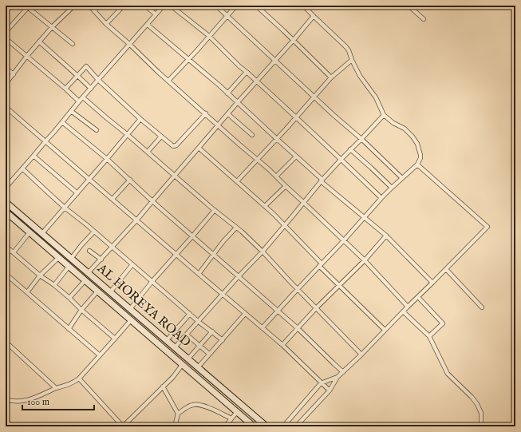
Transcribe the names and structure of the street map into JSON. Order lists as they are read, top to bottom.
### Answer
{
  "streets": {
    "main road": ["AL HOREYA ROAD"]
  },
  "scale_bar": "100 m"
}
